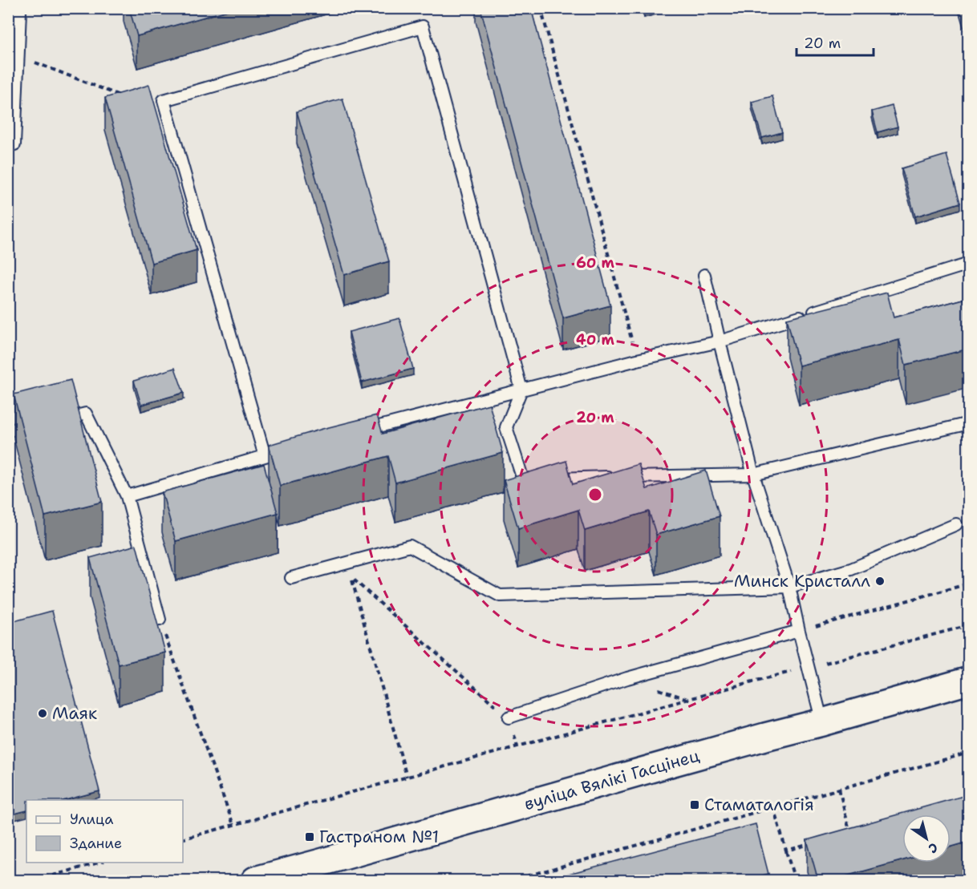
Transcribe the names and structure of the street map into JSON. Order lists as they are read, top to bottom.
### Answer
{
  "streets": {
    "main road": ["вуліца Вялікі Гасцінец"]
  },
  "places": {
    "other": ["Минск Кристалл", "Маяк"],
    "transit": ["Стаматалогія", "Гастраном №1"]
  },
  "legend": ["Улица", "Здание"],
  "scale_bar": "20 m",
  "north": "bottom right",
  "rings": ["60 m", "40 m", "20 m"]
}
